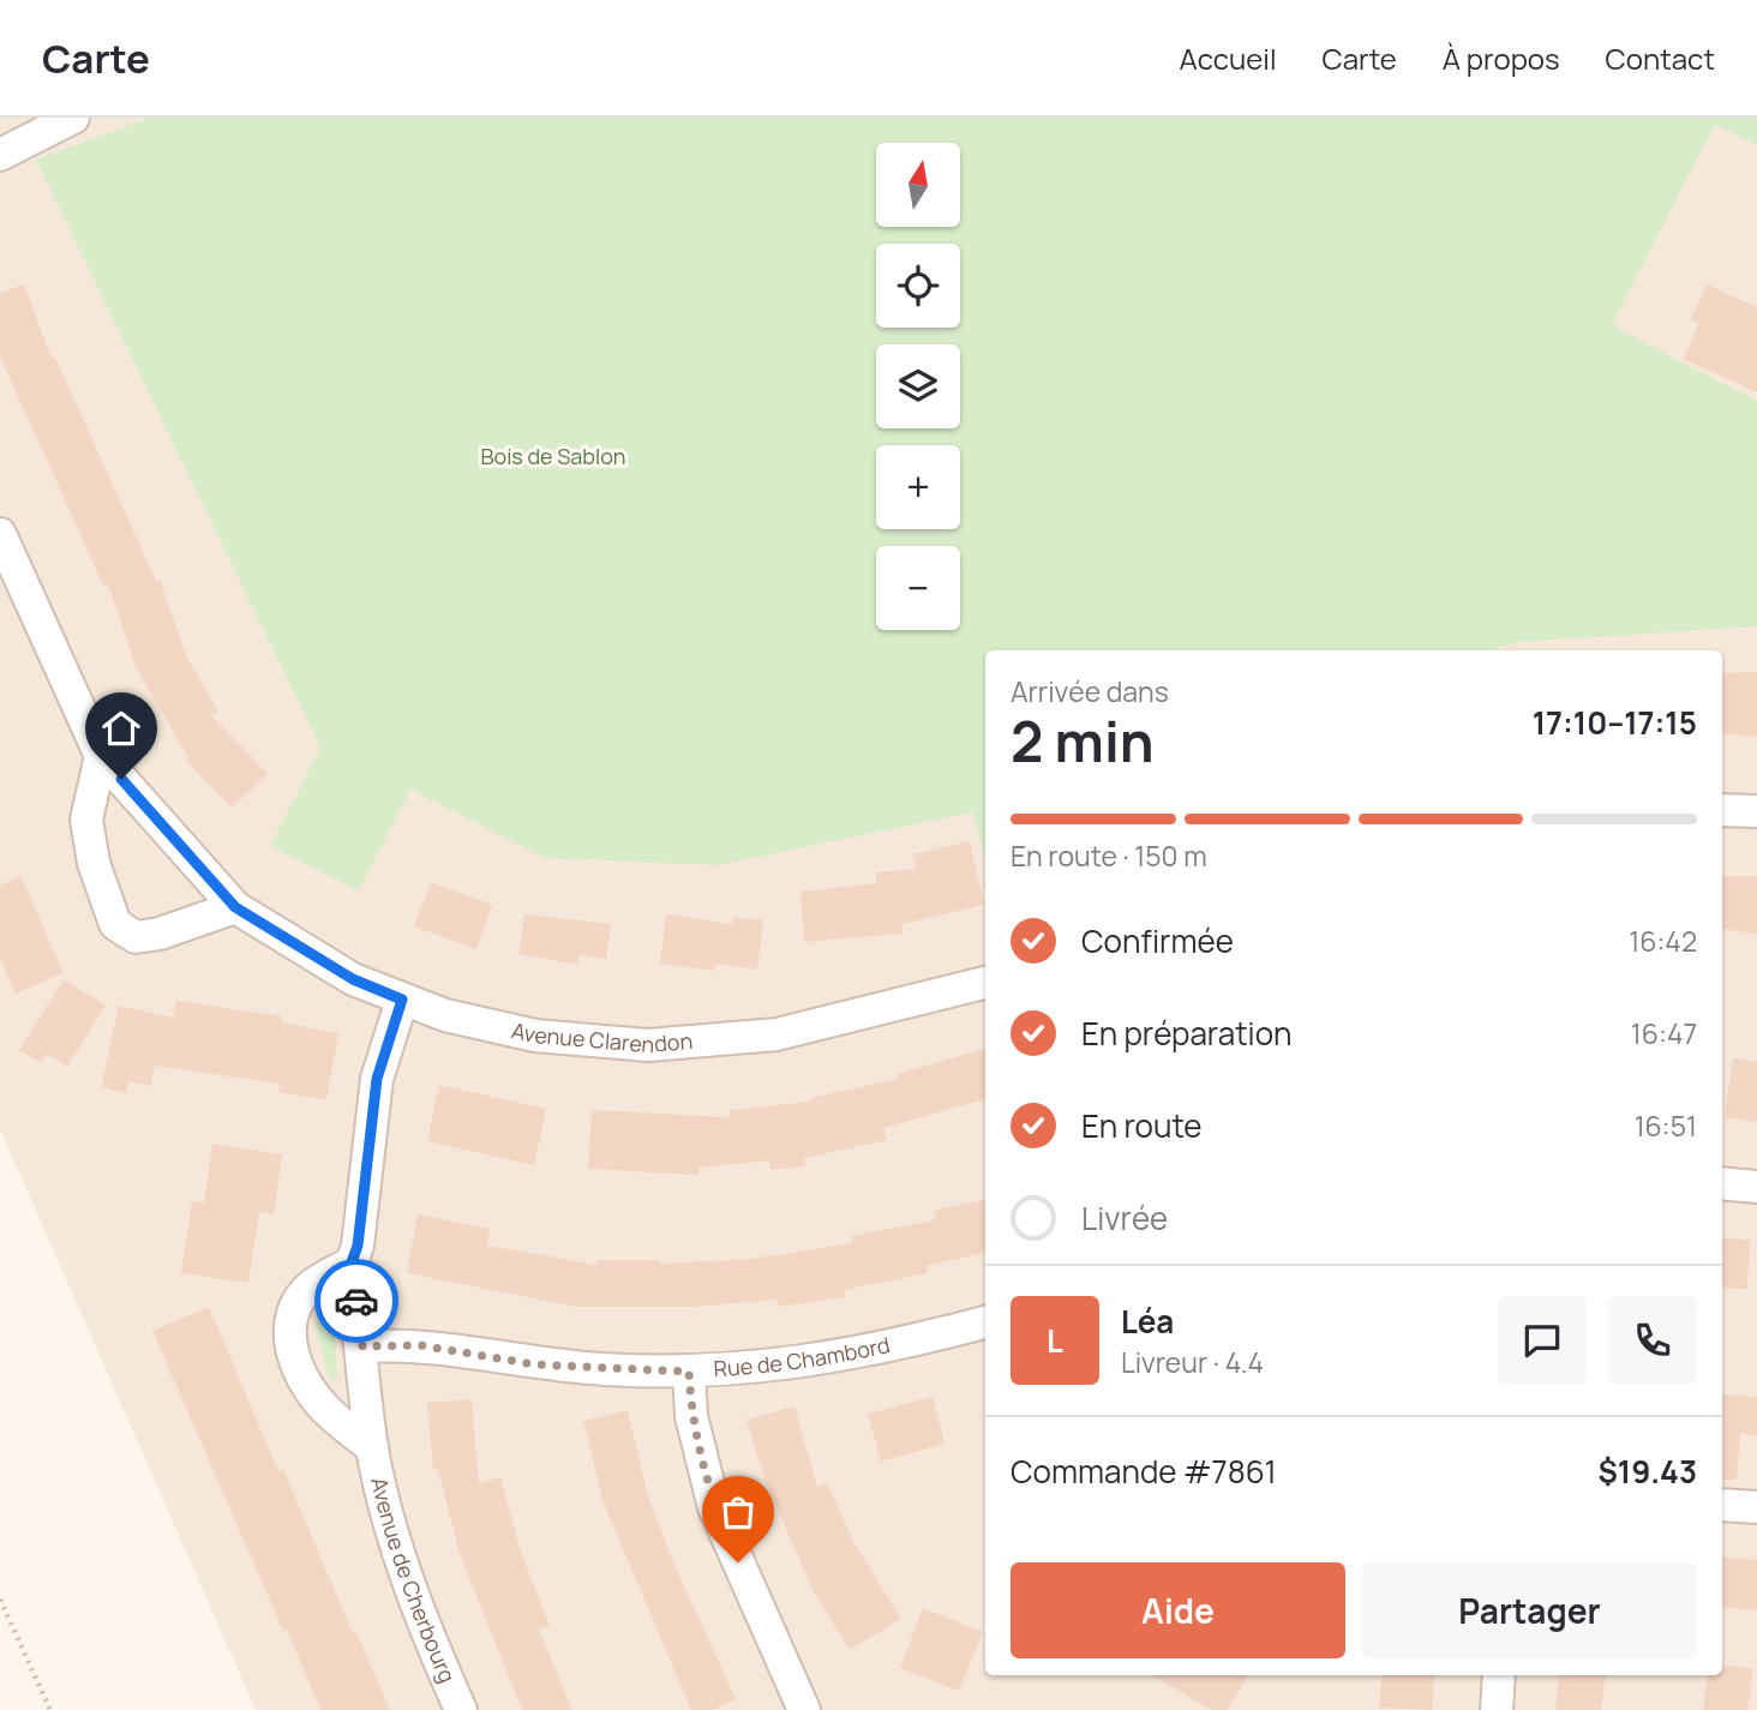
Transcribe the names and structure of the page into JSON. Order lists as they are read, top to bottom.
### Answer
{
  "streets": {
    "street": ["Avenue Clarendon", "Rue de Chambord", "Avenue de Cherbourg"]
  },
  "crossings": [
    ["Avenue Clarendon", "Avenue de Cherbourg"],
    ["Rue de Chambord", "Avenue de Cherbourg"]
  ],
  "parks": ["Bois de Sablon"],
  "north": "top",
  "page": {
    "header": "Carte",
    "nav": [
      "Accueil",
      "Carte",
      "À propos",
      "Contact"
    ],
    "map_buttons": ["+", "−"],
    "heading": ["2 min", "Arrivée dans", "17:10–17:15"],
    "panel": [
      "Léa",
      "Livreur · 4.4",
      "Commande #7861",
      "$19.43"
    ],
    "bar": "En route · 150 m",
    "list": [
      ["Confirmée", "16:42"],
      ["En préparation", "16:47"],
      ["En route", "16:51"],
      "Livrée"
    ],
    "round": "L",
    "buttons": ["Aide", "Partager"]
  }
}
